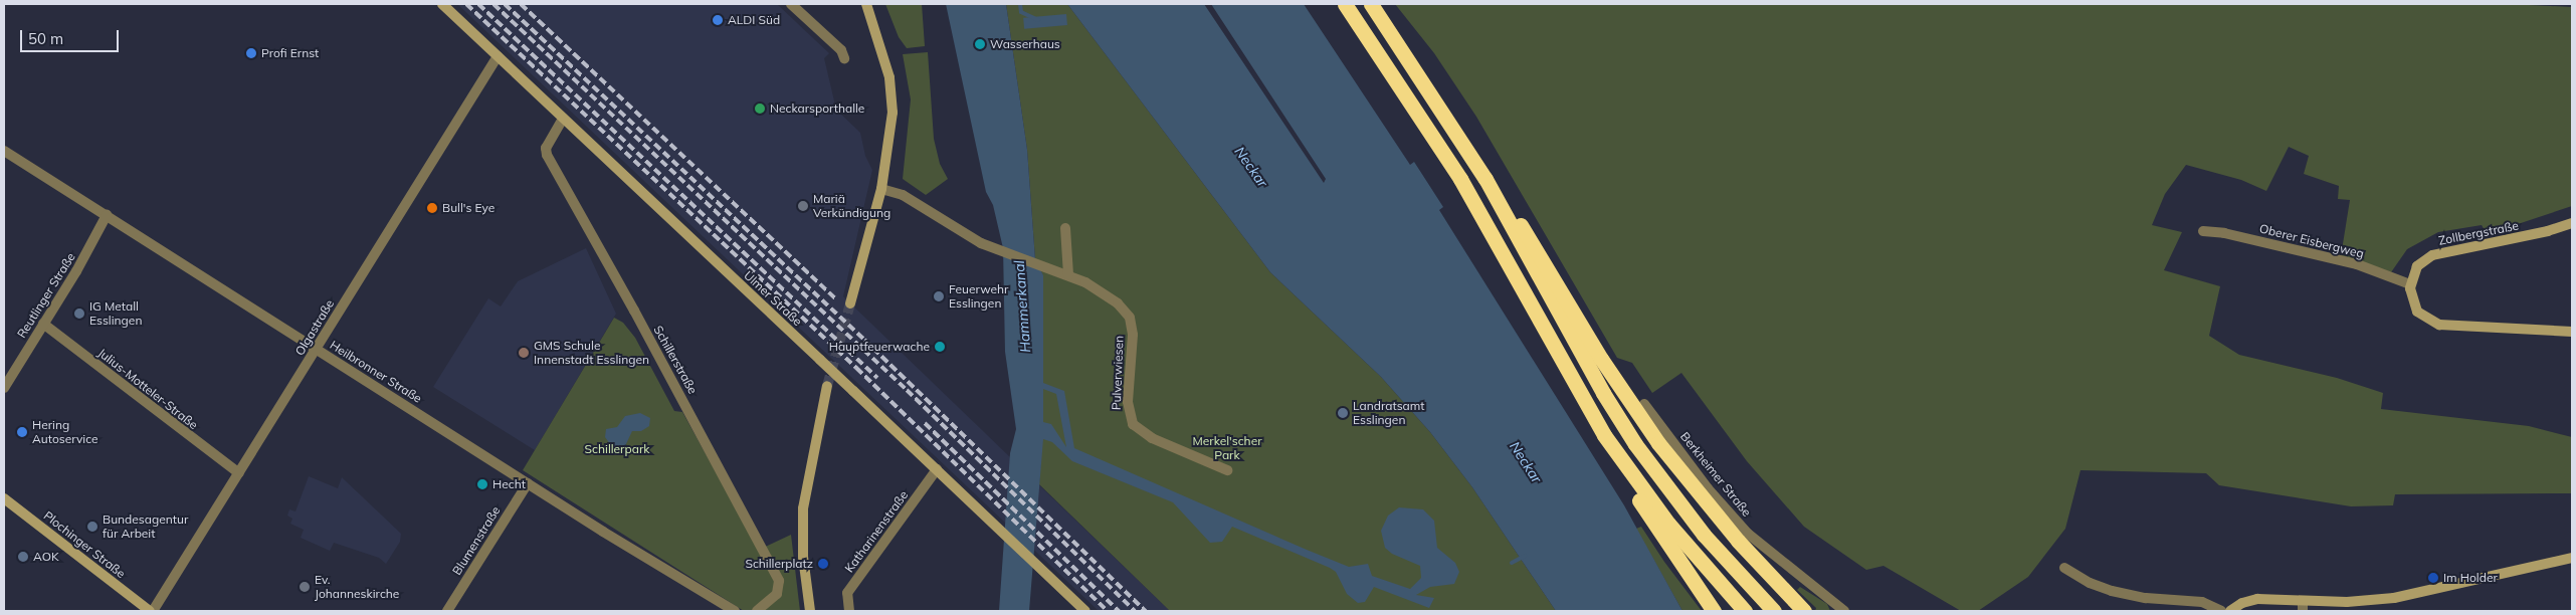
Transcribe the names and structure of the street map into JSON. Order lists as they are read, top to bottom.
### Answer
{
  "streets": {
    "main road": ["Zollbergstraße", "Ulmer Straße", "Plochinger Straße"],
    "street": [
      "Oberer Eisbergweg",
      "Reutlinger Straße",
      "Olgastraße",
      "Schillerstraße",
      "Heilbronner Straße",
      "Pulverwiesen",
      "Julius-Motteler-Straße",
      "Berkheimer Straße",
      "Katharinenstraße",
      "Blumenstraße"
    ]
  },
  "crossings": [
    ["Zollbergstraße", "Oberer Eisbergweg"],
    ["Reutlinger Straße", "Heilbronner Straße"],
    ["Reutlinger Straße", "Julius-Motteler-Straße"],
    ["Ulmer Straße", "Olgastraße"],
    ["Ulmer Straße", "Schillerstraße"],
    ["Ulmer Straße", "Katharinenstraße"],
    ["Olgastraße", "Heilbronner Straße"],
    ["Olgastraße", "Julius-Motteler-Straße"],
    ["Olgastraße", "Plochinger Straße"],
    ["Heilbronner Straße", "Blumenstraße"]
  ],
  "water": ["Neckar", "Hammerkanal"],
  "parks": ["Merkel'scher Park", "Schillerpark"],
  "places": [
    "ALDI Süd",
    "Wasserhaus",
    "Profi Ernst",
    "Neckarsporthalle",
    "Mariä Verkündigung",
    "Bull's Eye",
    "Feuerwehr Esslingen",
    "IG Metall Esslingen",
    "Hauptfeuerwache",
    "GMS Schule Innenstadt Esslingen",
    "Landratsamt Esslingen",
    "Hering Autoservice",
    "Hecht",
    "Bundesagentur für Arbeit",
    "AOK",
    "Schillerplatz",
    "Im Holder",
    "Ev. Johanneskirche"
  ],
  "scale_bar": "50 m"
}
